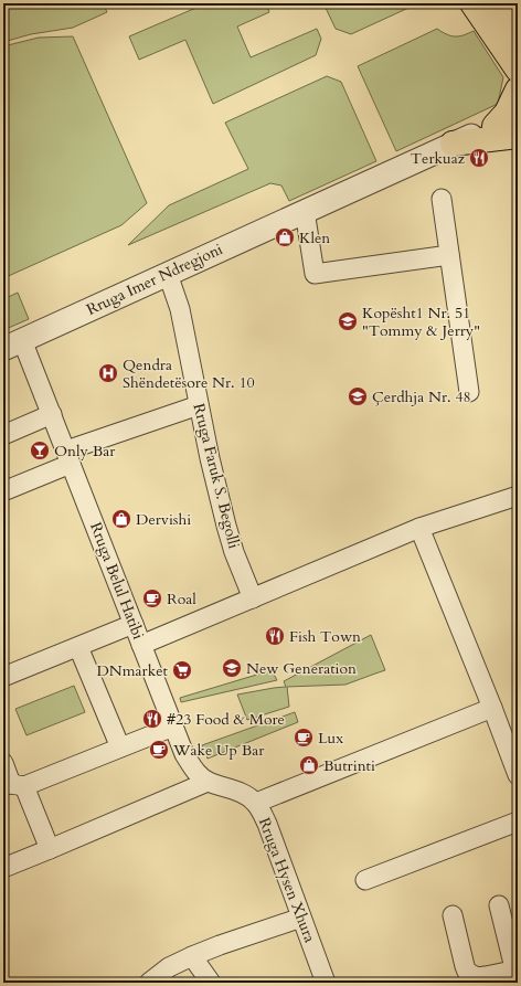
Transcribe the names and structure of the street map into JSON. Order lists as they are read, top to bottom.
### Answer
{
  "streets": {
    "street": [
      "Rruga Imer Ndregjoni",
      "Rruga Faruk S. Begolli",
      "Rruga Belul Hatibi",
      "Rruga Hysen Xhura"
    ]
  },
  "crossings": [
    ["Rruga Imer Ndregjoni", "Rruga Faruk S. Begolli"],
    ["Rruga Imer Ndregjoni", "Rruga Belul Hatibi"],
    ["Rruga Belul Hatibi", "Rruga Hysen Xhura"]
  ],
  "places": {
    "restaurant": ["Terkuaz", "Fish Town", "#23 Food & More"],
    "shop": ["Klen", "Dervishi", "Butrinti"],
    "school or university": ["Kopësht1 Nr. 51 \"Tommy & Jerry\"", "Çerdhja Nr. 48", "New Generation"],
    "hospital": ["Qendra Shëndetësore Nr. 10"],
    "bar": ["Only Bar"],
    "cafe": ["Roal", "Lux", "Wake Up Bar"],
    "supermarket": ["DNmarket"]
  }
}
